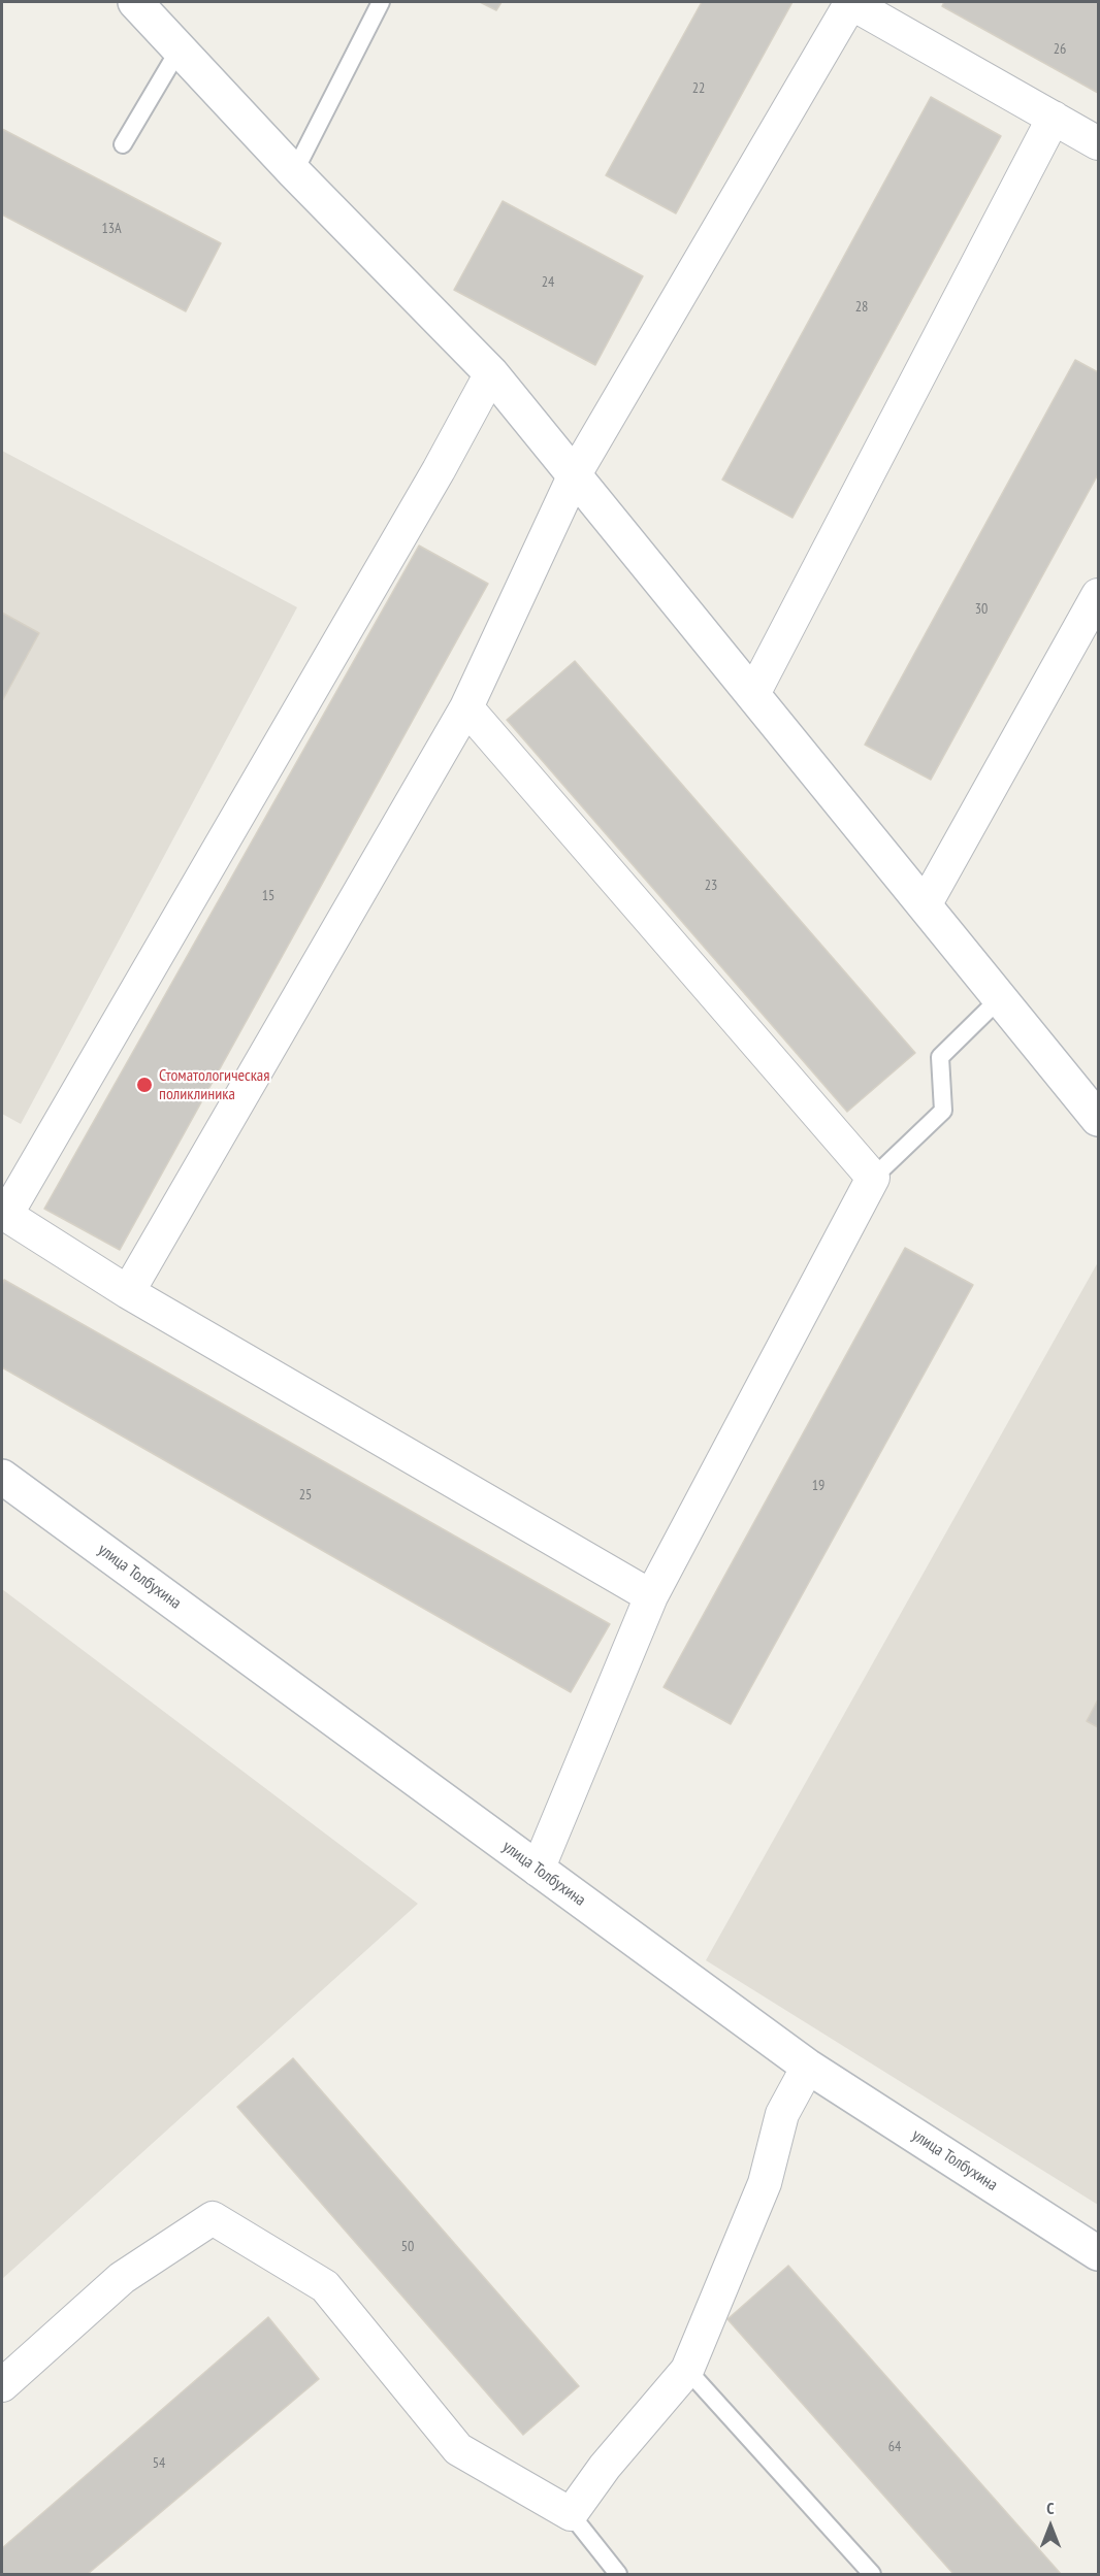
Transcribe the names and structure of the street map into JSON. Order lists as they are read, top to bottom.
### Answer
{
  "streets": {
    "street": ["улица Толбухина"]
  },
  "places": ["Стоматологическая поликлиника"],
  "house_numbers": [
    "26",
    "22",
    "13А",
    "24",
    "28",
    "30",
    "23",
    "15",
    "19",
    "25",
    "50",
    "64",
    "54"
  ],
  "north": "top"
}
